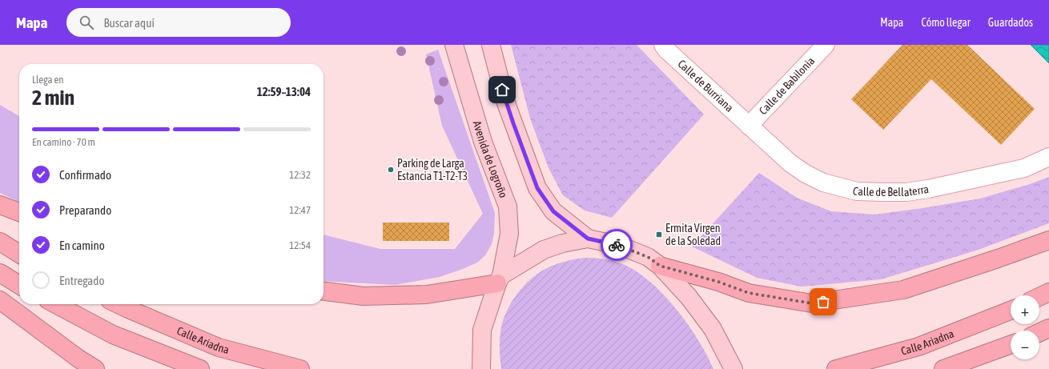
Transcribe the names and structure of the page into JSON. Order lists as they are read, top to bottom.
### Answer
{
  "streets": {
    "highway": ["Calle Ariadna"],
    "main road": ["Avenida de Logroño"],
    "street": ["Calle de Burriana", "Calle de Babilonia", "Calle de Bellaterra"]
  },
  "crossings": [
    ["Calle de Burriana", "Calle de Babilonia"],
    ["Calle de Burriana", "Calle de Bellaterra"],
    ["Calle de Babilonia", "Calle de Bellaterra"]
  ],
  "places": {
    "other": ["Parking de Larga Estancia T1-T2-T3"],
    "transit": ["Ermita Virgen de la Soledad"]
  },
  "page": {
    "header": "Mapa",
    "search": "Buscar aquí",
    "nav": ["Mapa", "Cómo llegar", "Guardados"],
    "heading": ["2 min", "Llega en", "12:59–13:04"],
    "bar": "En camino · 70 m",
    "list": [
      ["Confirmado", "12:32"],
      ["Preparando", "12:47"],
      ["En camino", "12:54"],
      "Entregado"
    ],
    "map_buttons": ["+", "−"]
  }
}
